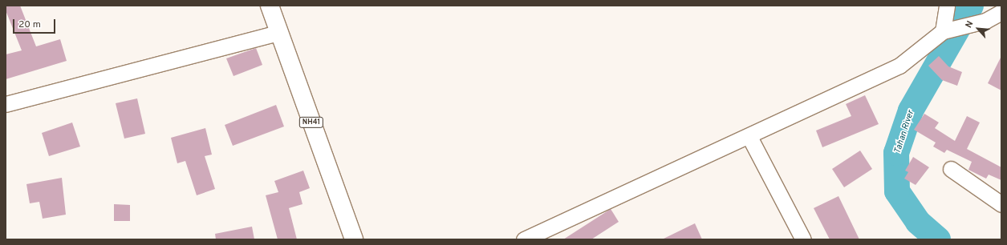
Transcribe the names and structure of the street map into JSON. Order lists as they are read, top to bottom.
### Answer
{
  "streets": {
    "highway": ["NH41"]
  },
  "water": ["Tahan River"],
  "scale_bar": "20 m",
  "north": "top left"
}
